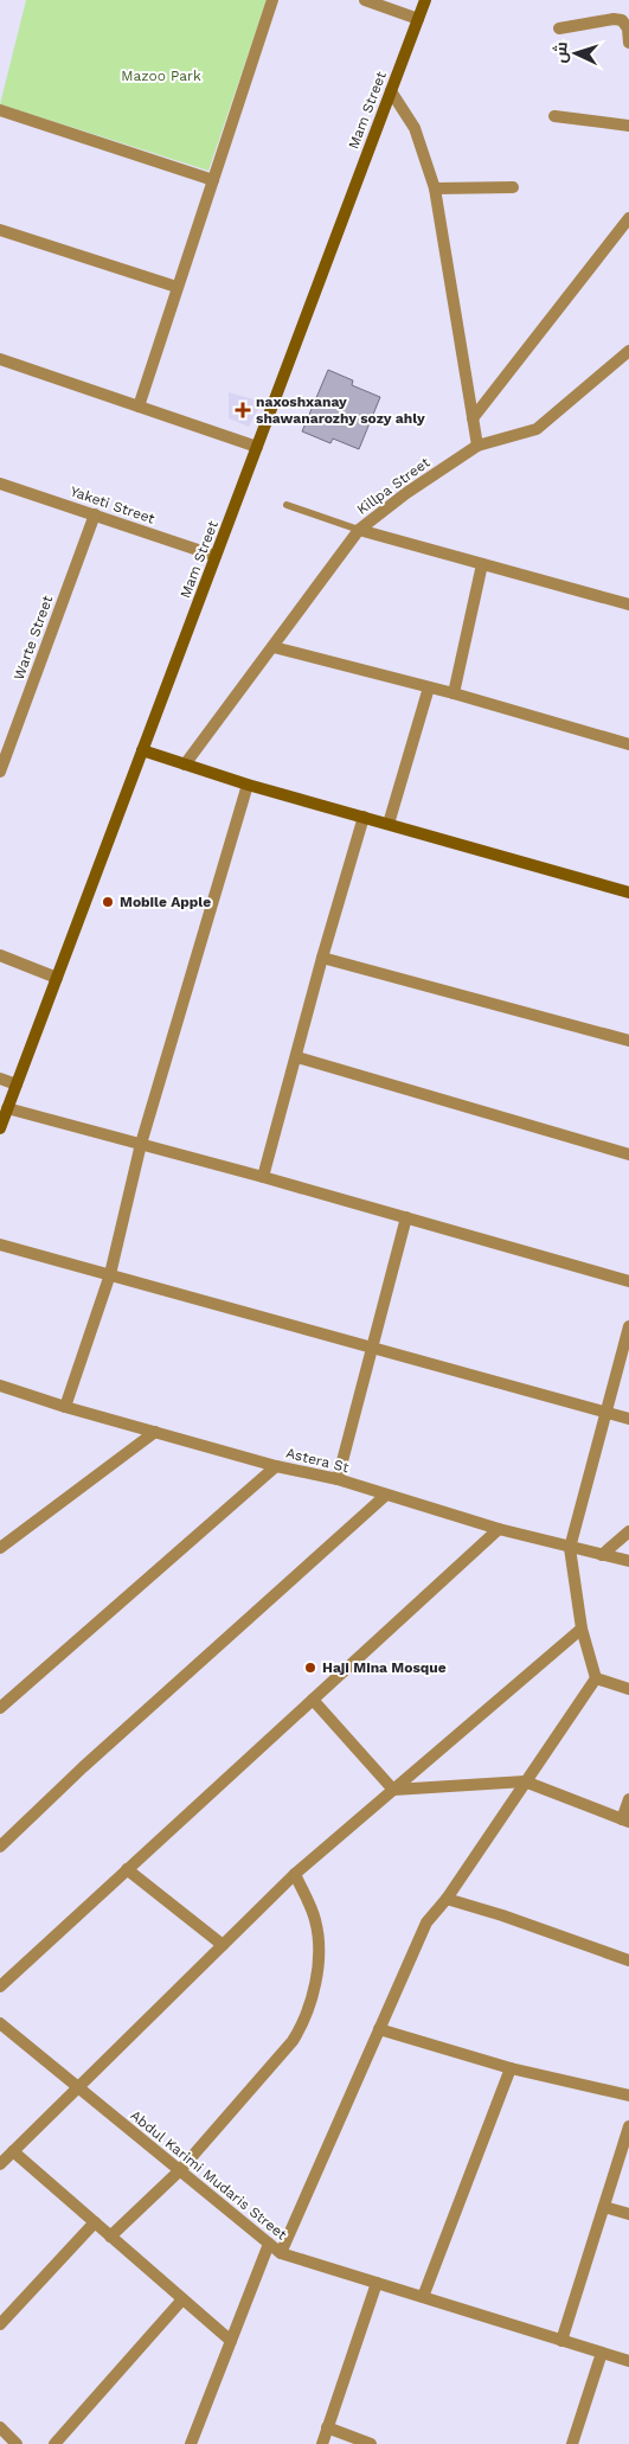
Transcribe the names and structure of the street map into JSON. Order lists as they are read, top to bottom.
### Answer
{
  "streets": {
    "street": [
      "Mam Street",
      "Killpa Street",
      "Yaketi Street",
      "Warte Street",
      "Astera St",
      "Abdul Karimi Mudaris Street"
    ]
  },
  "crossings": [
    ["Mam Street", "Yaketi Street"],
    ["Yaketi Street", "Warte Street"]
  ],
  "parks": ["Mazoo Park"],
  "places": {
    "health": ["naxoshxanay shawanarozhy sozy ahly"],
    "other": ["Mobile Apple", "Haji Mina Mosque"]
  },
  "north": "left"
}
